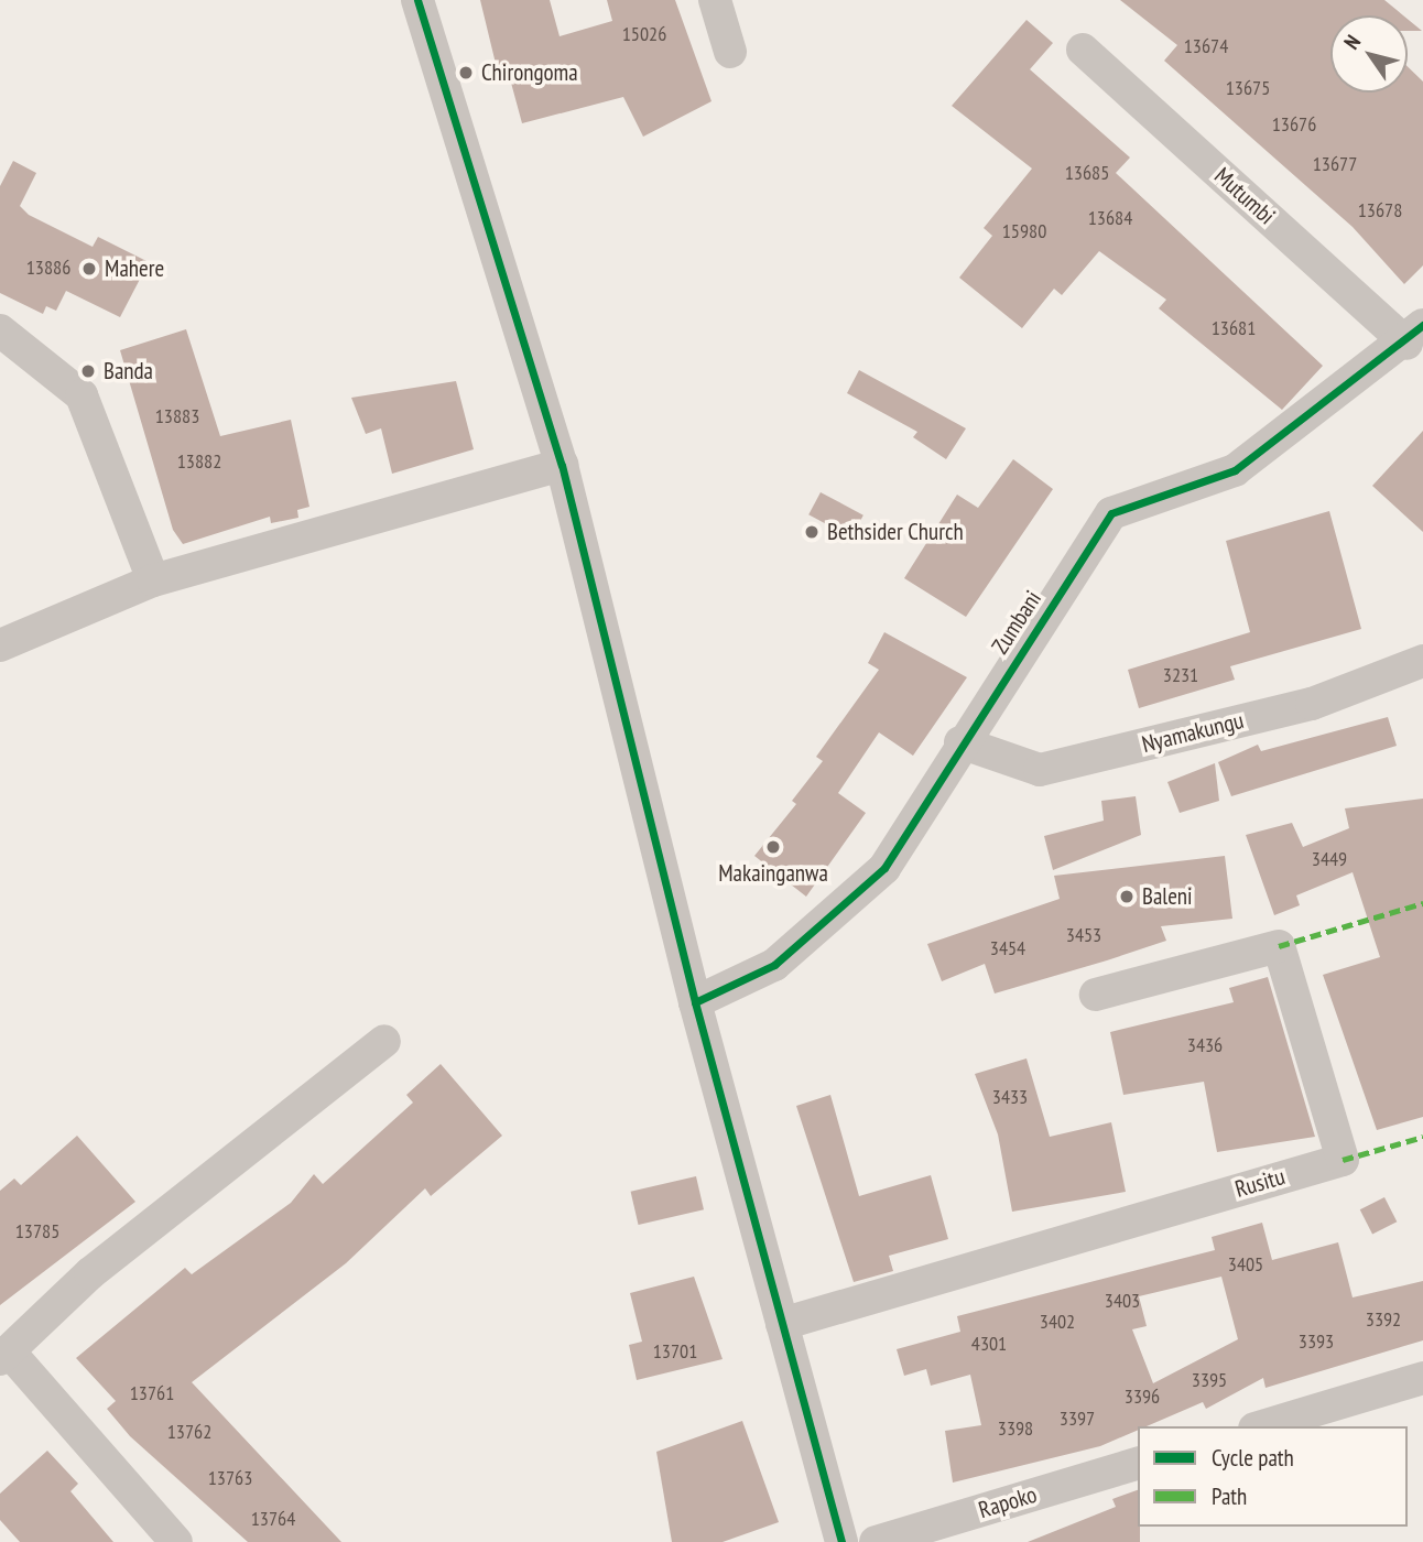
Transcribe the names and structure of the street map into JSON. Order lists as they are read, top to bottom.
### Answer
{
  "streets": {
    "street": [
      "Mutumbi",
      "Zumbani",
      "Nyamakungu",
      "Rusitu",
      "Rapoko"
    ]
  },
  "crossings": [
    ["Mutumbi", "Zumbani"],
    ["Zumbani", "Nyamakungu"]
  ],
  "places": [
    "Chirongoma",
    "Mahere",
    "Banda",
    "Bethsider Church",
    "Makainganwa",
    "Baleni"
  ],
  "house_numbers": [
    "15026",
    "13674",
    "13675",
    "13676",
    "13677",
    "13685",
    "13678",
    "13684",
    "15980",
    "13886",
    "13681",
    "13883",
    "13882",
    "3231",
    "3449",
    "3453",
    "3454",
    "3436",
    "3433",
    "13785",
    "3405",
    "3403",
    "3392",
    "3402",
    "3393",
    "4301",
    "13701",
    "3395",
    "13761",
    "3396",
    "3397",
    "3398",
    "13762",
    "13763",
    "13764"
  ],
  "legend": ["Cycle path", "Path"],
  "north": "top left"
}
